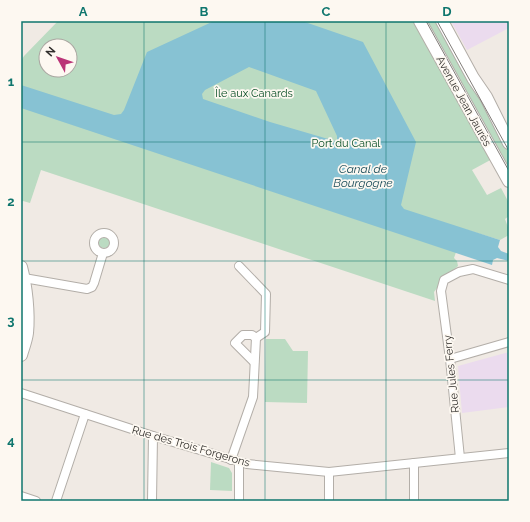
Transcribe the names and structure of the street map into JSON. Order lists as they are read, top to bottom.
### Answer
{
  "streets": {
    "main road": ["Avenue Jean Jaurès"],
    "street": ["Rue Jules Ferry", "Rue des Trois Forgerons"]
  },
  "crossings": [
    ["Rue Jules Ferry", "Rue des Trois Forgerons"]
  ],
  "water": ["Canal de Bourgogne"],
  "parks": ["Île aux Canards", "Port du Canal"],
  "north": "top left",
  "grid": {
    "columns": [
      "A",
      "B",
      "C",
      "D"
    ],
    "rows": [
      "1",
      "2",
      "3",
      "4"
    ]
  }
}
